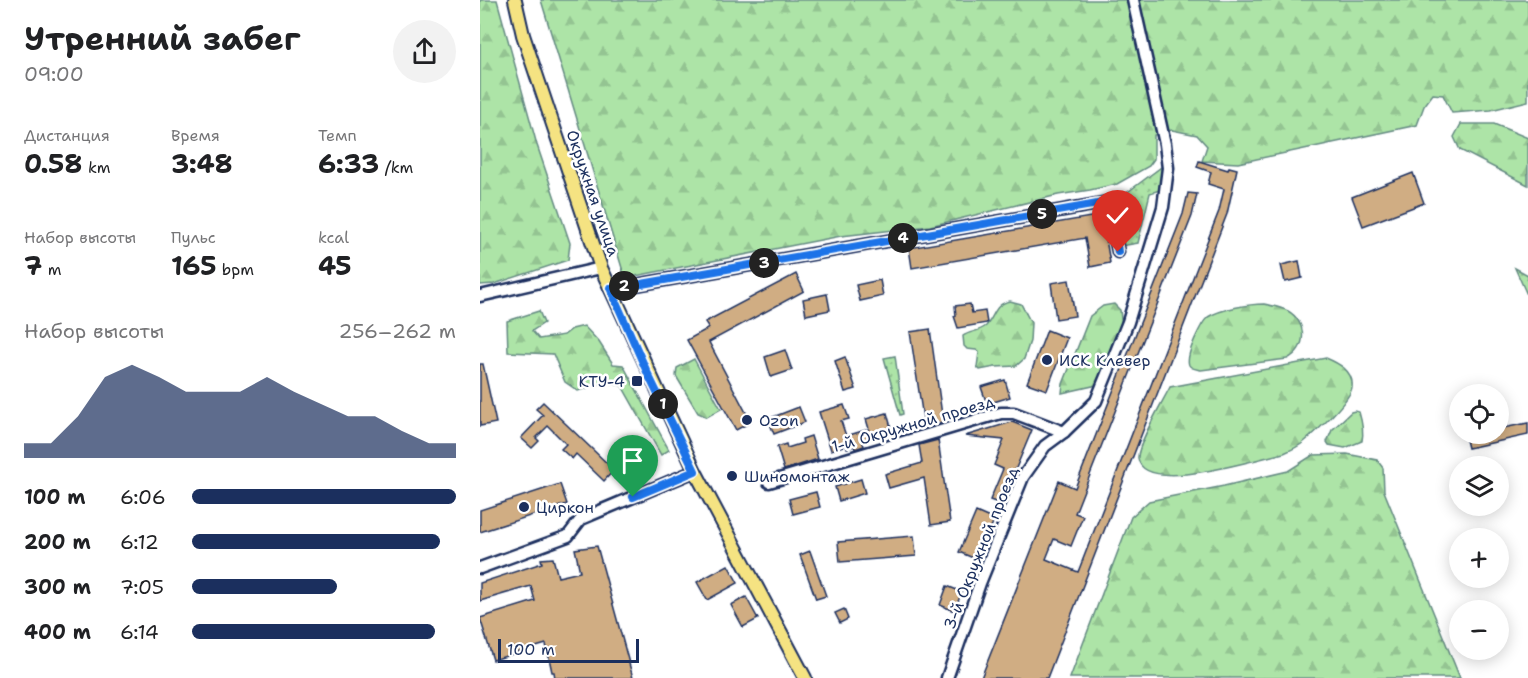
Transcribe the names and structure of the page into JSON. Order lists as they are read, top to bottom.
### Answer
{
  "streets": {
    "main road": ["Окружная улица"],
    "street": ["1-й Окружной проезд", "3-й Окружной проезд"]
  },
  "crossings": [
    ["1-й Окружной проезд", "3-й Окружной проезд"]
  ],
  "places": {
    "other": [
      "ИСК Клевер",
      "Ozon",
      "Шиномонтаж",
      "Циркон"
    ],
    "transit": ["КТУ-4"]
  },
  "scale_bar": "100 m",
  "page": {
    "heading": ["Утренний забег", "09:00"],
    "stats": [
      ["Дистанция", "0.58 km"],
      ["Время", "3:48"],
      ["Темп", "6:33 /km"],
      ["Набор высоты", "7 m"],
      ["Пульс", "165 bpm"],
      ["kcal", "45"]
    ],
    "pins": [
      "5",
      "4",
      "3",
      "2",
      "1"
    ],
    "chart": ["Набор высоты", "256–262 m"],
    "map_buttons": ["+", "−"],
    "list": [
      {
        "name": "100 m",
        "note": "6:06"
      },
      {
        "name": "200 m",
        "note": "6:12"
      },
      {
        "name": "300 m",
        "note": "7:05"
      },
      {
        "name": "400 m",
        "note": "6:14"
      }
    ],
    "scale": "100 m"
  }
}
